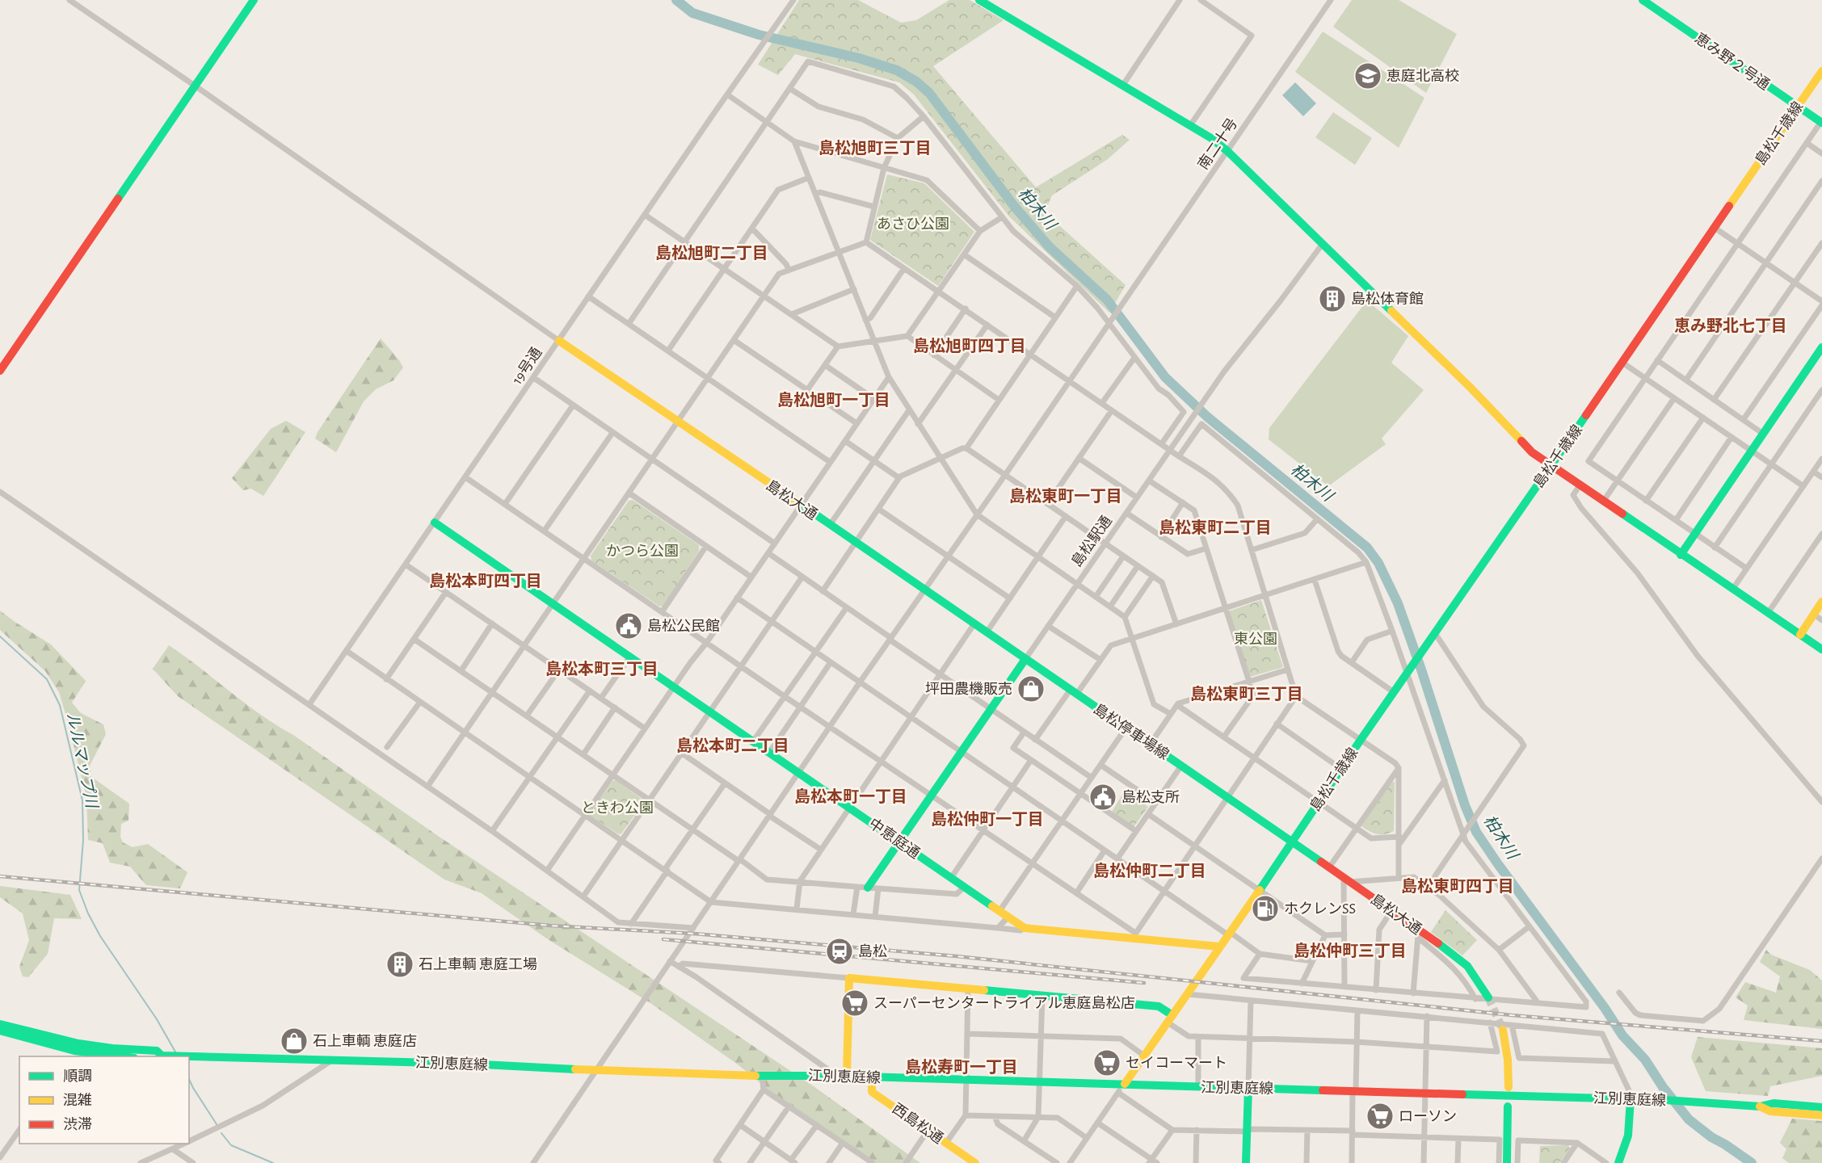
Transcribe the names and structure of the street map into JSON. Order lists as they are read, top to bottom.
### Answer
{
  "streets": {
    "main road": [
      "恵み野２号通",
      "島松千歳線",
      "島松大通",
      "島松停車場線",
      "中恵庭通",
      "江別恵庭線",
      "西島松通"
    ],
    "street": ["南二十号", "19号通", "島松駅通"]
  },
  "crossings": [
    ["恵み野２号通", "島松千歳線"],
    ["島松千歳線", "島松大通"],
    ["島松千歳線", "島松停車場線"],
    ["南二十号", "島松大通"],
    ["南二十号", "中恵庭通"],
    ["南二十号", "江別恵庭線"],
    ["19号通", "島松大通"],
    ["19号通", "中恵庭通"],
    ["島松大通", "島松駅通"],
    ["島松大通", "島松停車場線"],
    ["島松駅通", "島松停車場線"],
    ["江別恵庭線", "西島松通"]
  ],
  "districts": [
    "島松旭町三丁目",
    "島松旭町二丁目",
    "恵み野北七丁目",
    "島松旭町四丁目",
    "島松旭町一丁目",
    "島松東町一丁目",
    "島松東町二丁目",
    "島松本町四丁目",
    "島松本町三丁目",
    "島松東町三丁目",
    "島松本町二丁目",
    "島松本町一丁目",
    "島松仲町一丁目",
    "島松仲町二丁目",
    "島松東町四丁目",
    "島松仲町三丁目",
    "島松寿町一丁目"
  ],
  "water": ["柏木川", "ルルマップ川"],
  "parks": [
    "あさひ公園",
    "かつら公園",
    "東公園",
    "ときわ公園"
  ],
  "places": {
    "school or university": ["恵庭北高校"],
    "building": ["島松体育館", "石上車輌 恵庭工場"],
    "public building": ["島松公民館", "島松支所"],
    "shop": ["坪田農機販売", "石上車輌 恵庭店"],
    "fuel station": ["ホクレンSS"],
    "station": ["島松"],
    "supermarket": ["スーパーセンタートライアル恵庭島松店", "セイコーマート", "ローソン"]
  },
  "legend": ["順調", "混雑", "渋滞"]
}
